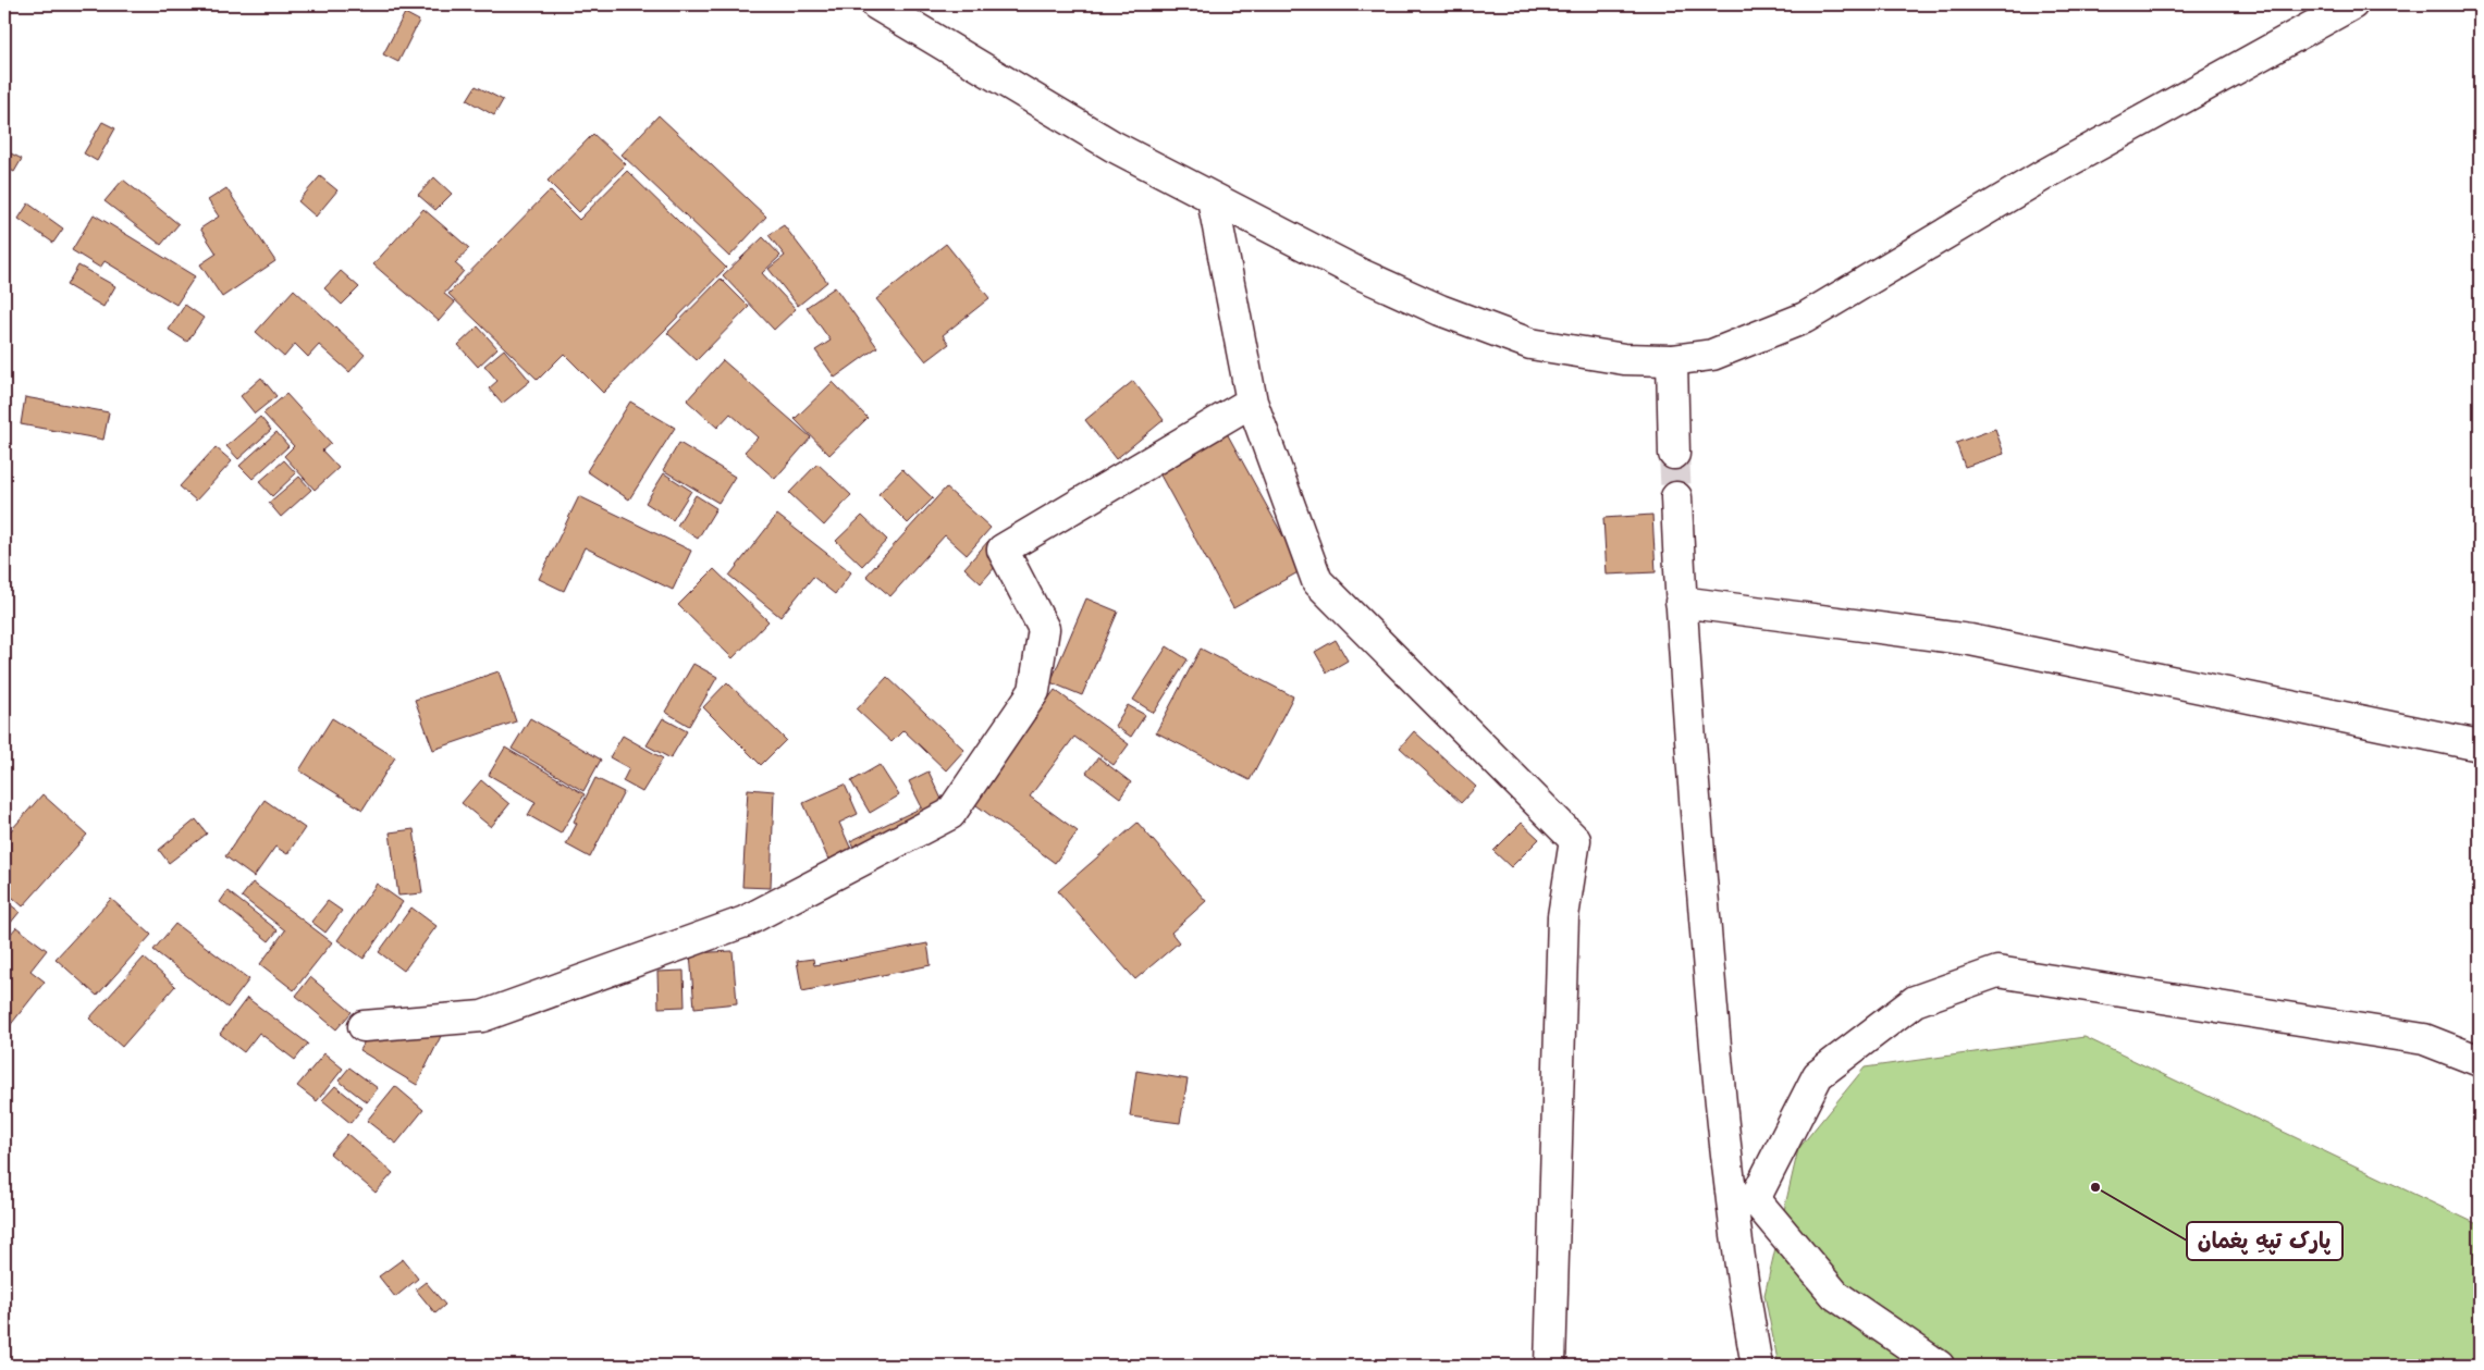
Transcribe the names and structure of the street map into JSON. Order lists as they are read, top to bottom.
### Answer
{
  "places": ["پارک تپهِ پغمان"]
}
